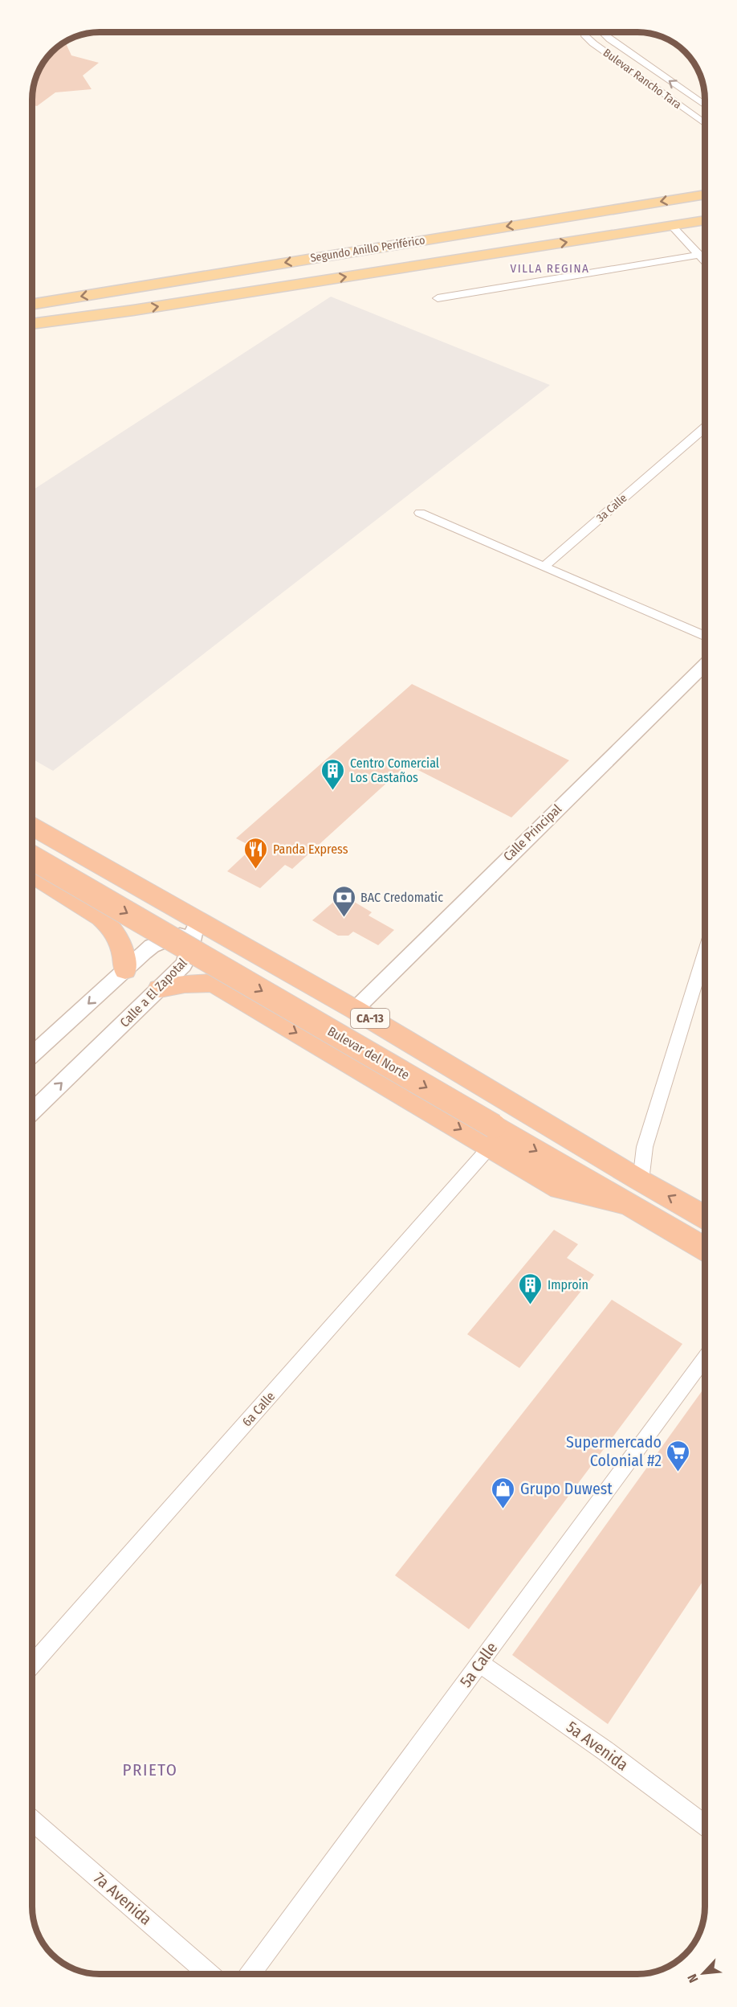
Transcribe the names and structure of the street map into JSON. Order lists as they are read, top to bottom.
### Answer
{
  "streets": {
    "highway": ["CA-13", "Bulevar del Norte"],
    "main road": ["Segundo Anillo Periférico"],
    "street": [
      "Bulevar Rancho Tara",
      "3a Calle",
      "Calle Principal",
      "Calle a El Zapotal",
      "6a Calle",
      "5a Calle",
      "5a Avenida",
      "7a Avenida"
    ]
  },
  "crossings": [
    ["Calle Principal", "CA-13"],
    ["Bulevar del Norte", "6a Calle"],
    ["5a Calle", "5a Avenida"]
  ],
  "districts": ["VILLA REGINA", "PRIETO"],
  "places": {
    "building": ["Centro Comercial Los Castaños", "Improin"],
    "restaurant": ["Panda Express"],
    "bank": ["BAC Credomatic"],
    "supermarket": ["Supermercado Colonial #2"],
    "shop": ["Grupo Duwest"]
  },
  "north": "bottom left"
}
